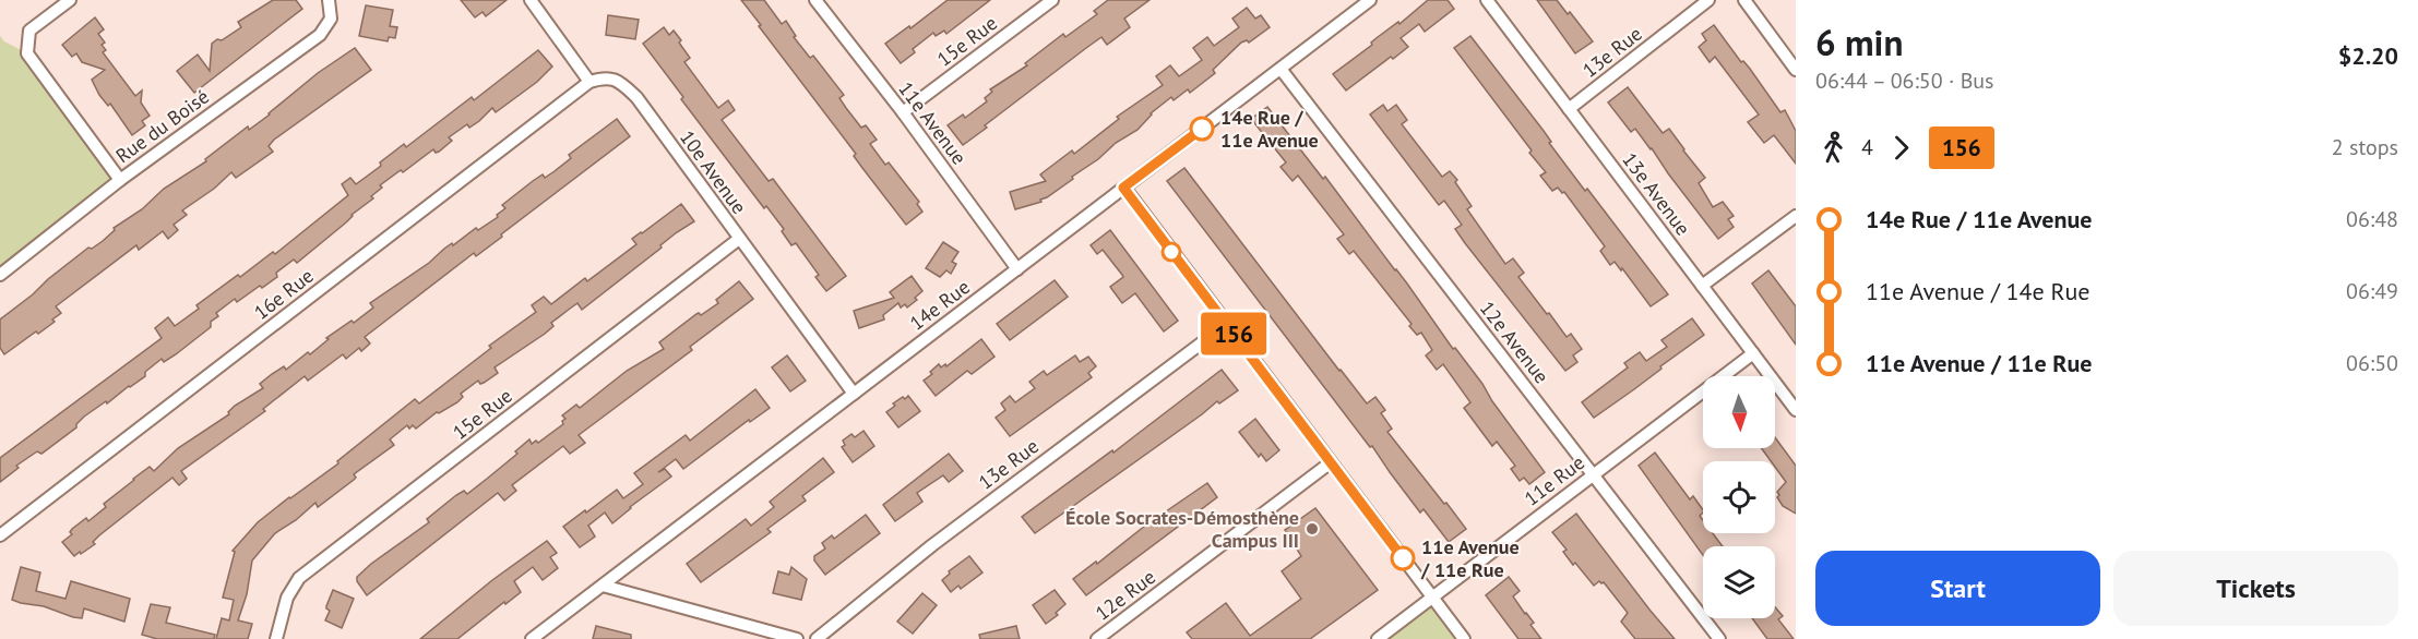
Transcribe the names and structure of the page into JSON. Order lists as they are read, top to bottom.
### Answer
{
  "streets": {
    "street": [
      "15e Rue",
      "13e Rue",
      "11e Avenue",
      "Rue du Boisé",
      "10e Avenue",
      "13e Avenue",
      "16e Rue",
      "14e Rue",
      "12e Avenue",
      "11e Rue",
      "12e Rue"
    ]
  },
  "crossings": [
    ["15e Rue", "11e Avenue"],
    ["15e Rue", "10e Avenue"],
    ["13e Rue", "13e Avenue"],
    ["11e Avenue", "14e Rue"],
    ["10e Avenue", "16e Rue"],
    ["10e Avenue", "14e Rue"],
    ["13e Avenue", "11e Rue"],
    ["14e Rue", "12e Avenue"],
    ["12e Avenue", "11e Rue"]
  ],
  "places": ["14e Rue / 11e Avenue", "École Socrates-Démosthène Campus III", "11e Avenue / 11e Rue"],
  "lines": ["bus line 156"],
  "north": "bottom",
  "page": {
    "on_map": "156",
    "heading": ["6 min", "06:44 – 06:50 · Bus", "$2.20"],
    "legs": ["4", "156", "2 stops"],
    "list": [
      {
        "name": "14e Rue / 11e Avenue",
        "value": "06:48"
      },
      {
        "name": "11e Avenue / 14e Rue",
        "value": "06:49"
      },
      {
        "name": "11e Avenue / 11e Rue",
        "value": "06:50"
      }
    ],
    "buttons": ["Start", "Tickets"]
  }
}
